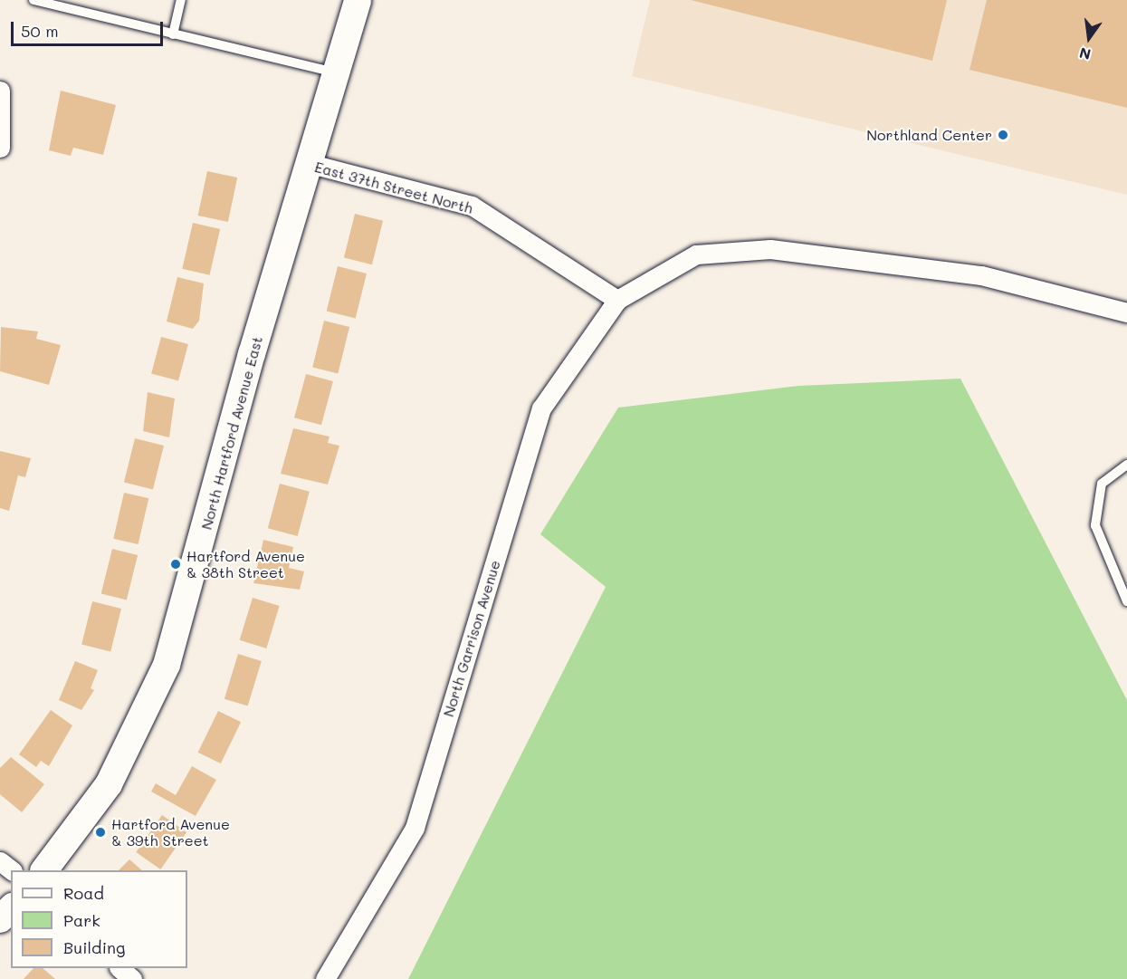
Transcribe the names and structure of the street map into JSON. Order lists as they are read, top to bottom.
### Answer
{
  "streets": {
    "street": ["East 37th Street North", "North Hartford Avenue East", "North Garrison Avenue"]
  },
  "crossings": [
    ["East 37th Street North", "North Hartford Avenue East"],
    ["East 37th Street North", "North Garrison Avenue"]
  ],
  "places": ["Northland Center", "Hartford Avenue & 38th Street", "Hartford Avenue & 39th Street"],
  "legend": ["Road", "Park", "Building"],
  "scale_bar": "50 m",
  "north": "bottom"
}
